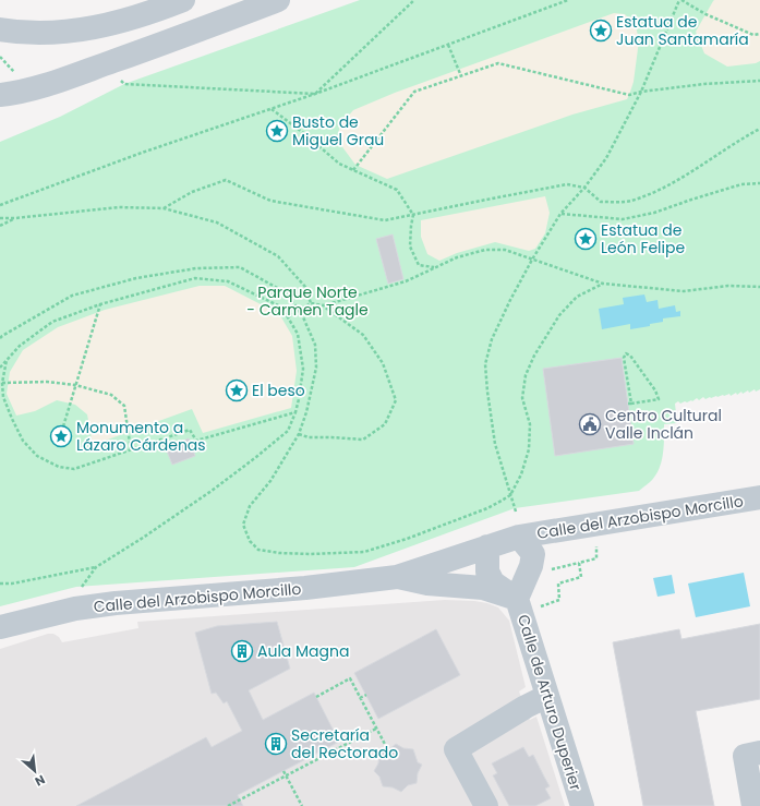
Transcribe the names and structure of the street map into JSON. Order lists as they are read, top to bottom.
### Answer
{
  "streets": {
    "street": ["Calle del Arzobispo Morcillo", "Calle de Arturo Duperier"]
  },
  "crossings": [
    ["Calle del Arzobispo Morcillo", "Calle de Arturo Duperier"]
  ],
  "parks": ["Parque Norte - Carmen Tagle"],
  "places": {
    "place": [
      "Estatua de Juan Santamaría",
      "Busto de Miguel Grau",
      "Estatua de León Felipe",
      "El beso",
      "Monumento a Lázaro Cárdenas"
    ],
    "public building": ["Centro Cultural Valle Inclán"],
    "building": ["Aula Magna", "Secretaría del Rectorado"]
  },
  "north": "bottom right"
}
